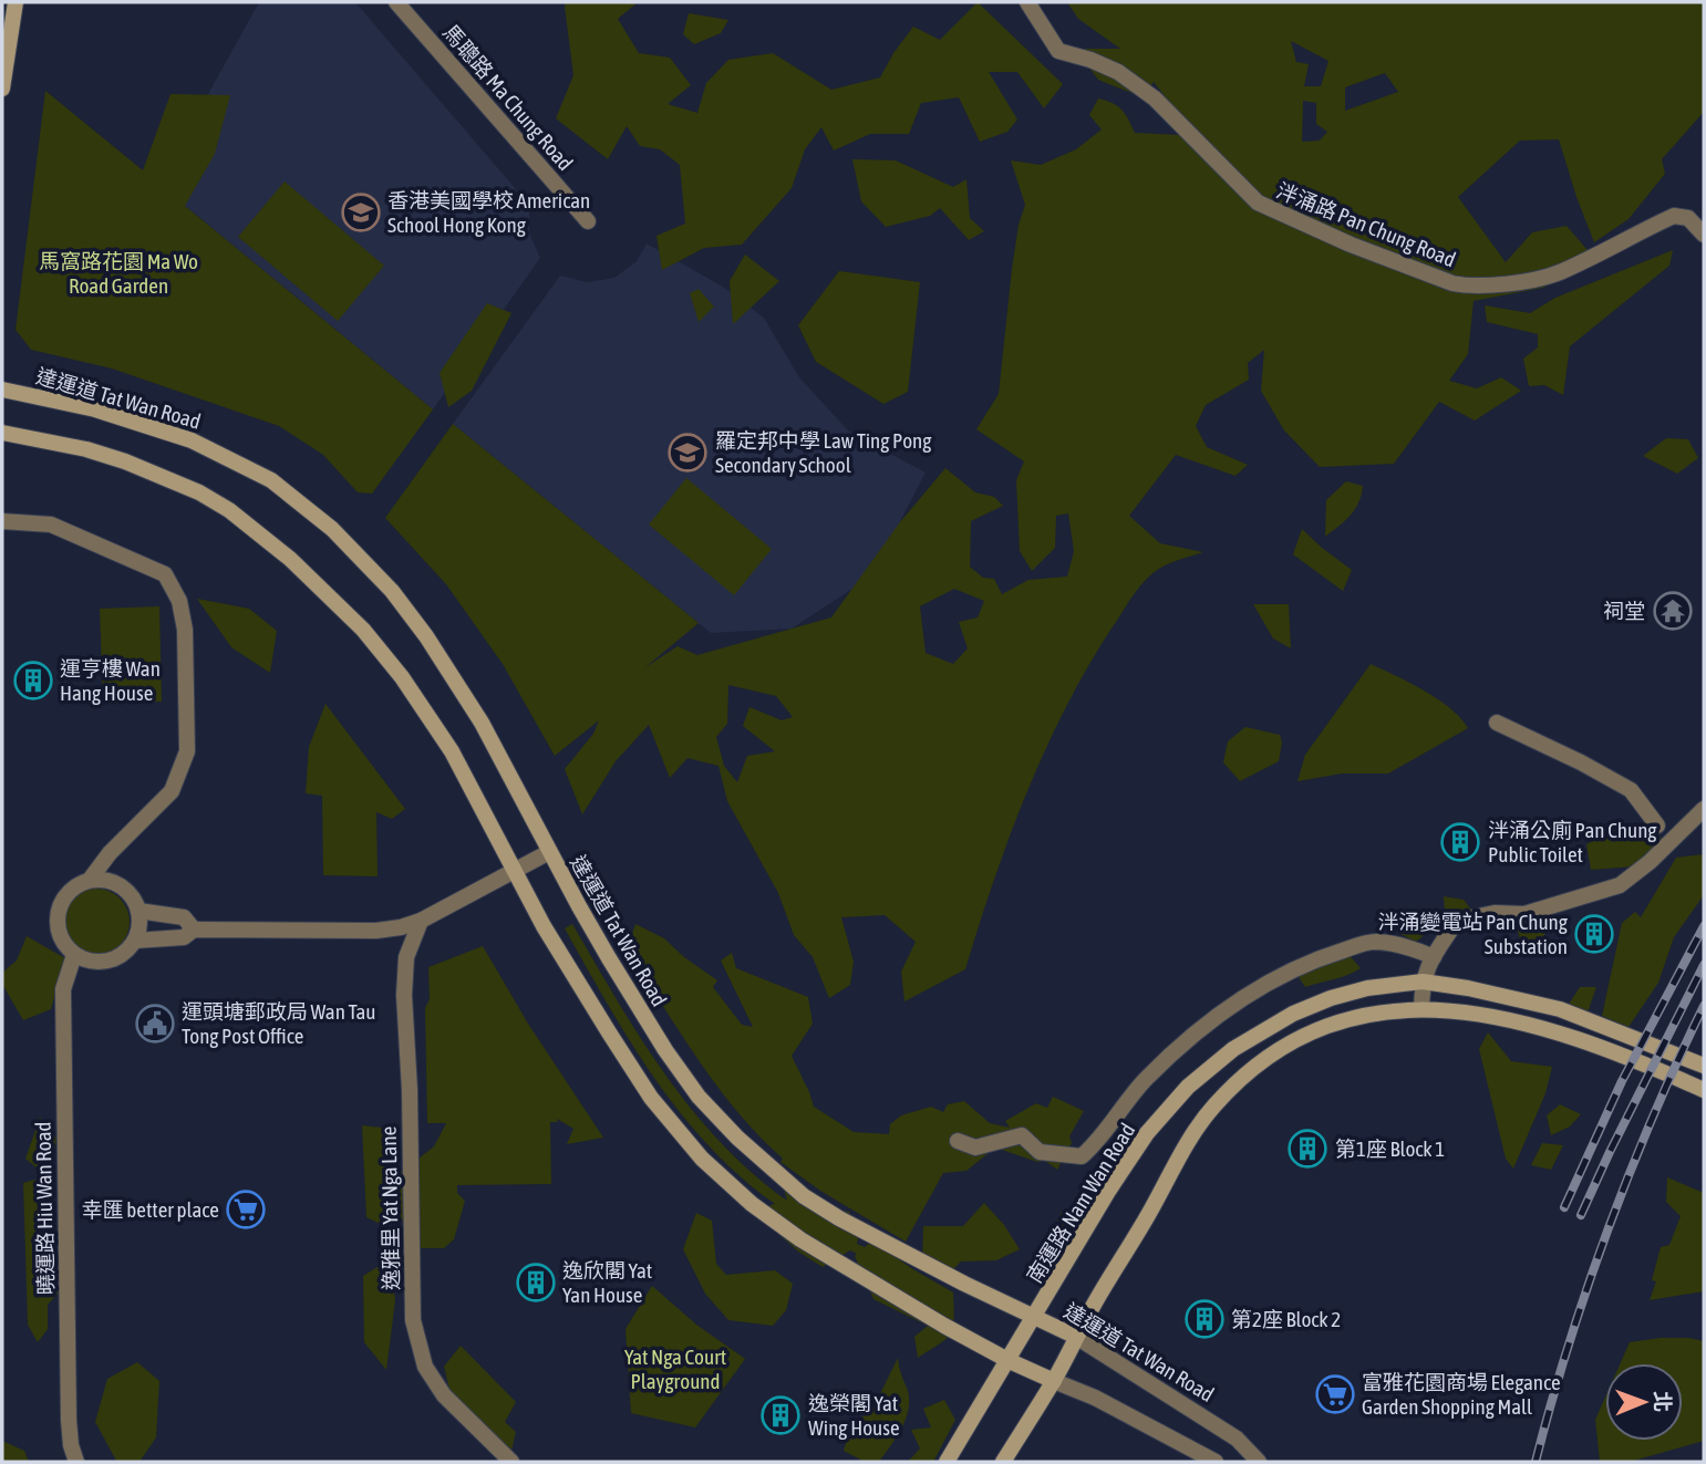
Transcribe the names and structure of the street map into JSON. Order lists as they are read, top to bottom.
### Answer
{
  "streets": {
    "main road": ["達運道 Tat Wan Road", "南運路 Nam Wan Road"],
    "street": [
      "馬聰路 Ma Chung Road",
      "泮涌路 Pan Chung Road",
      "曉運路 Hiu Wan Road",
      "逸雅里 Yat Nga Lane"
    ]
  },
  "crossings": [
    ["達運道 Tat Wan Road", "南運路 Nam Wan Road"]
  ],
  "parks": ["馬窩路花園 Ma Wo Road Garden", "Yat Nga Court Playground"],
  "places": {
    "school or university": ["香港美國學校 American School Hong Kong", "羅定邦中學 Law Ting Pong Secondary School"],
    "temple": ["祠堂"],
    "building": [
      "運亨樓 Wan Hang House",
      "泮涌公廁 Pan Chung Public Toilet",
      "泮涌變電站 Pan Chung Substation",
      "第1座 Block 1",
      "逸欣閣 Yat Yan House",
      "第2座 Block 2",
      "逸榮閣 Yat Wing House"
    ],
    "public building": ["運頭塘郵政局 Wan Tau Tong Post Office"],
    "supermarket": ["幸匯 better place", "富雅花園商場 Elegance Garden Shopping Mall"]
  },
  "north": "right"
}
